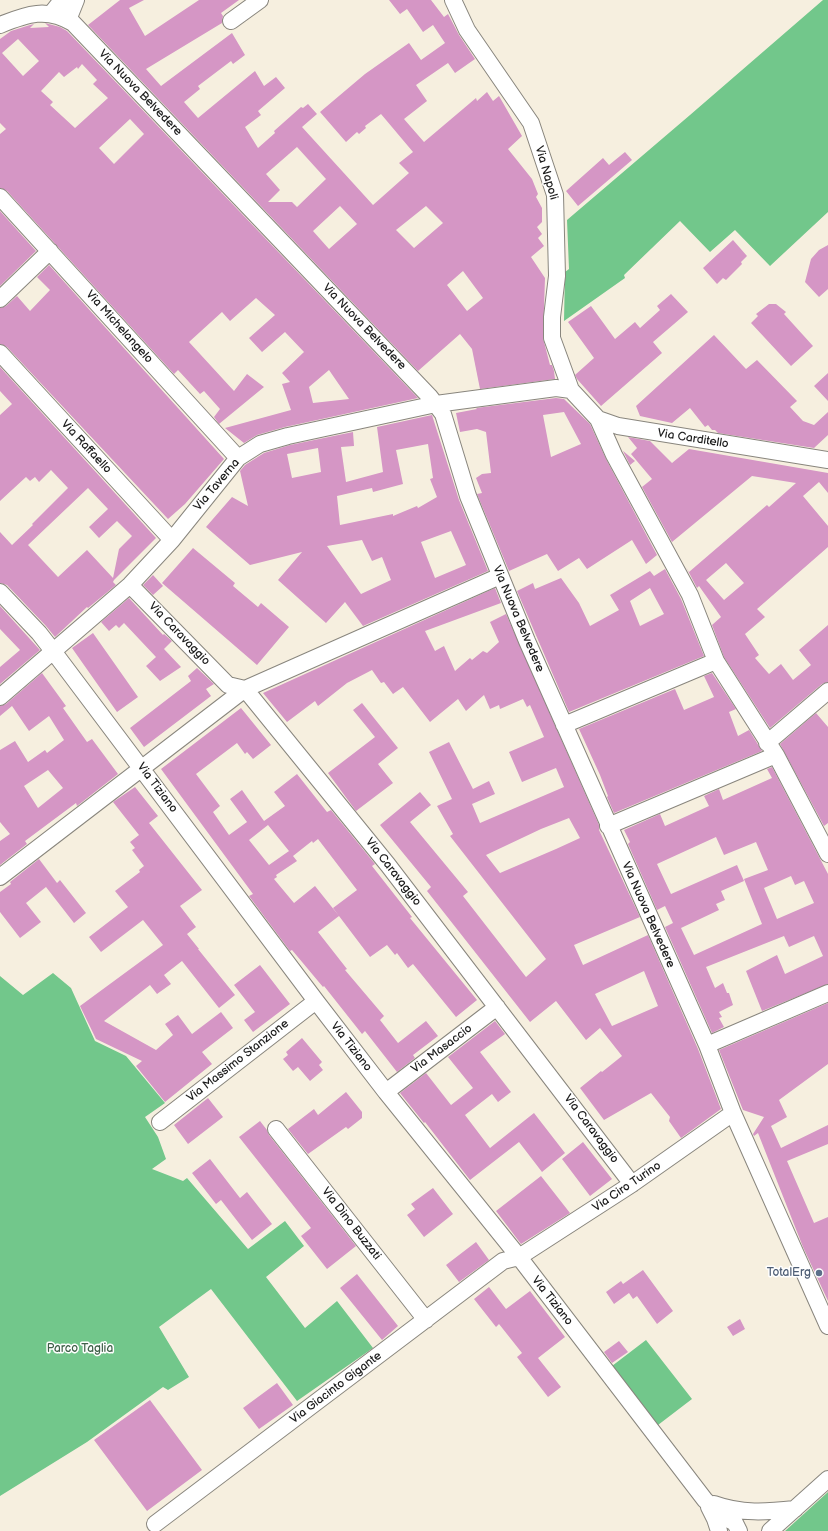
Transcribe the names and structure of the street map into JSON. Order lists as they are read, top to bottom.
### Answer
{
  "streets": {
    "street": [
      "Via Nuova Belvedere",
      "Via Napoli",
      "Via Michelangelo",
      "Via Carditello",
      "Via Raffaello",
      "Via Taverna",
      "Via Caravaggio",
      "Via Tiziano",
      "Via Masaccio",
      "Via Massimo Stanzione",
      "Via Ciro Turino",
      "Via Dino Buzzati",
      "Via Giacinto Gigante"
    ]
  },
  "crossings": [
    ["Via Nuova Belvedere", "Via Taverna"],
    ["Via Nuova Belvedere", "Via Ciro Turino"],
    ["Via Napoli", "Via Carditello"],
    ["Via Napoli", "Via Taverna"],
    ["Via Michelangelo", "Via Taverna"],
    ["Via Carditello", "Via Taverna"],
    ["Via Raffaello", "Via Taverna"],
    ["Via Taverna", "Via Caravaggio"],
    ["Via Taverna", "Via Tiziano"],
    ["Via Caravaggio", "Via Masaccio"],
    ["Via Caravaggio", "Via Ciro Turino"],
    ["Via Tiziano", "Via Masaccio"],
    ["Via Tiziano", "Via Massimo Stanzione"],
    ["Via Tiziano", "Via Ciro Turino"],
    ["Via Tiziano", "Via Giacinto Gigante"],
    ["Via Ciro Turino", "Via Giacinto Gigante"],
    ["Via Dino Buzzati", "Via Giacinto Gigante"]
  ],
  "parks": ["Parco Taglia"],
  "places": ["TotalErg"]
}
